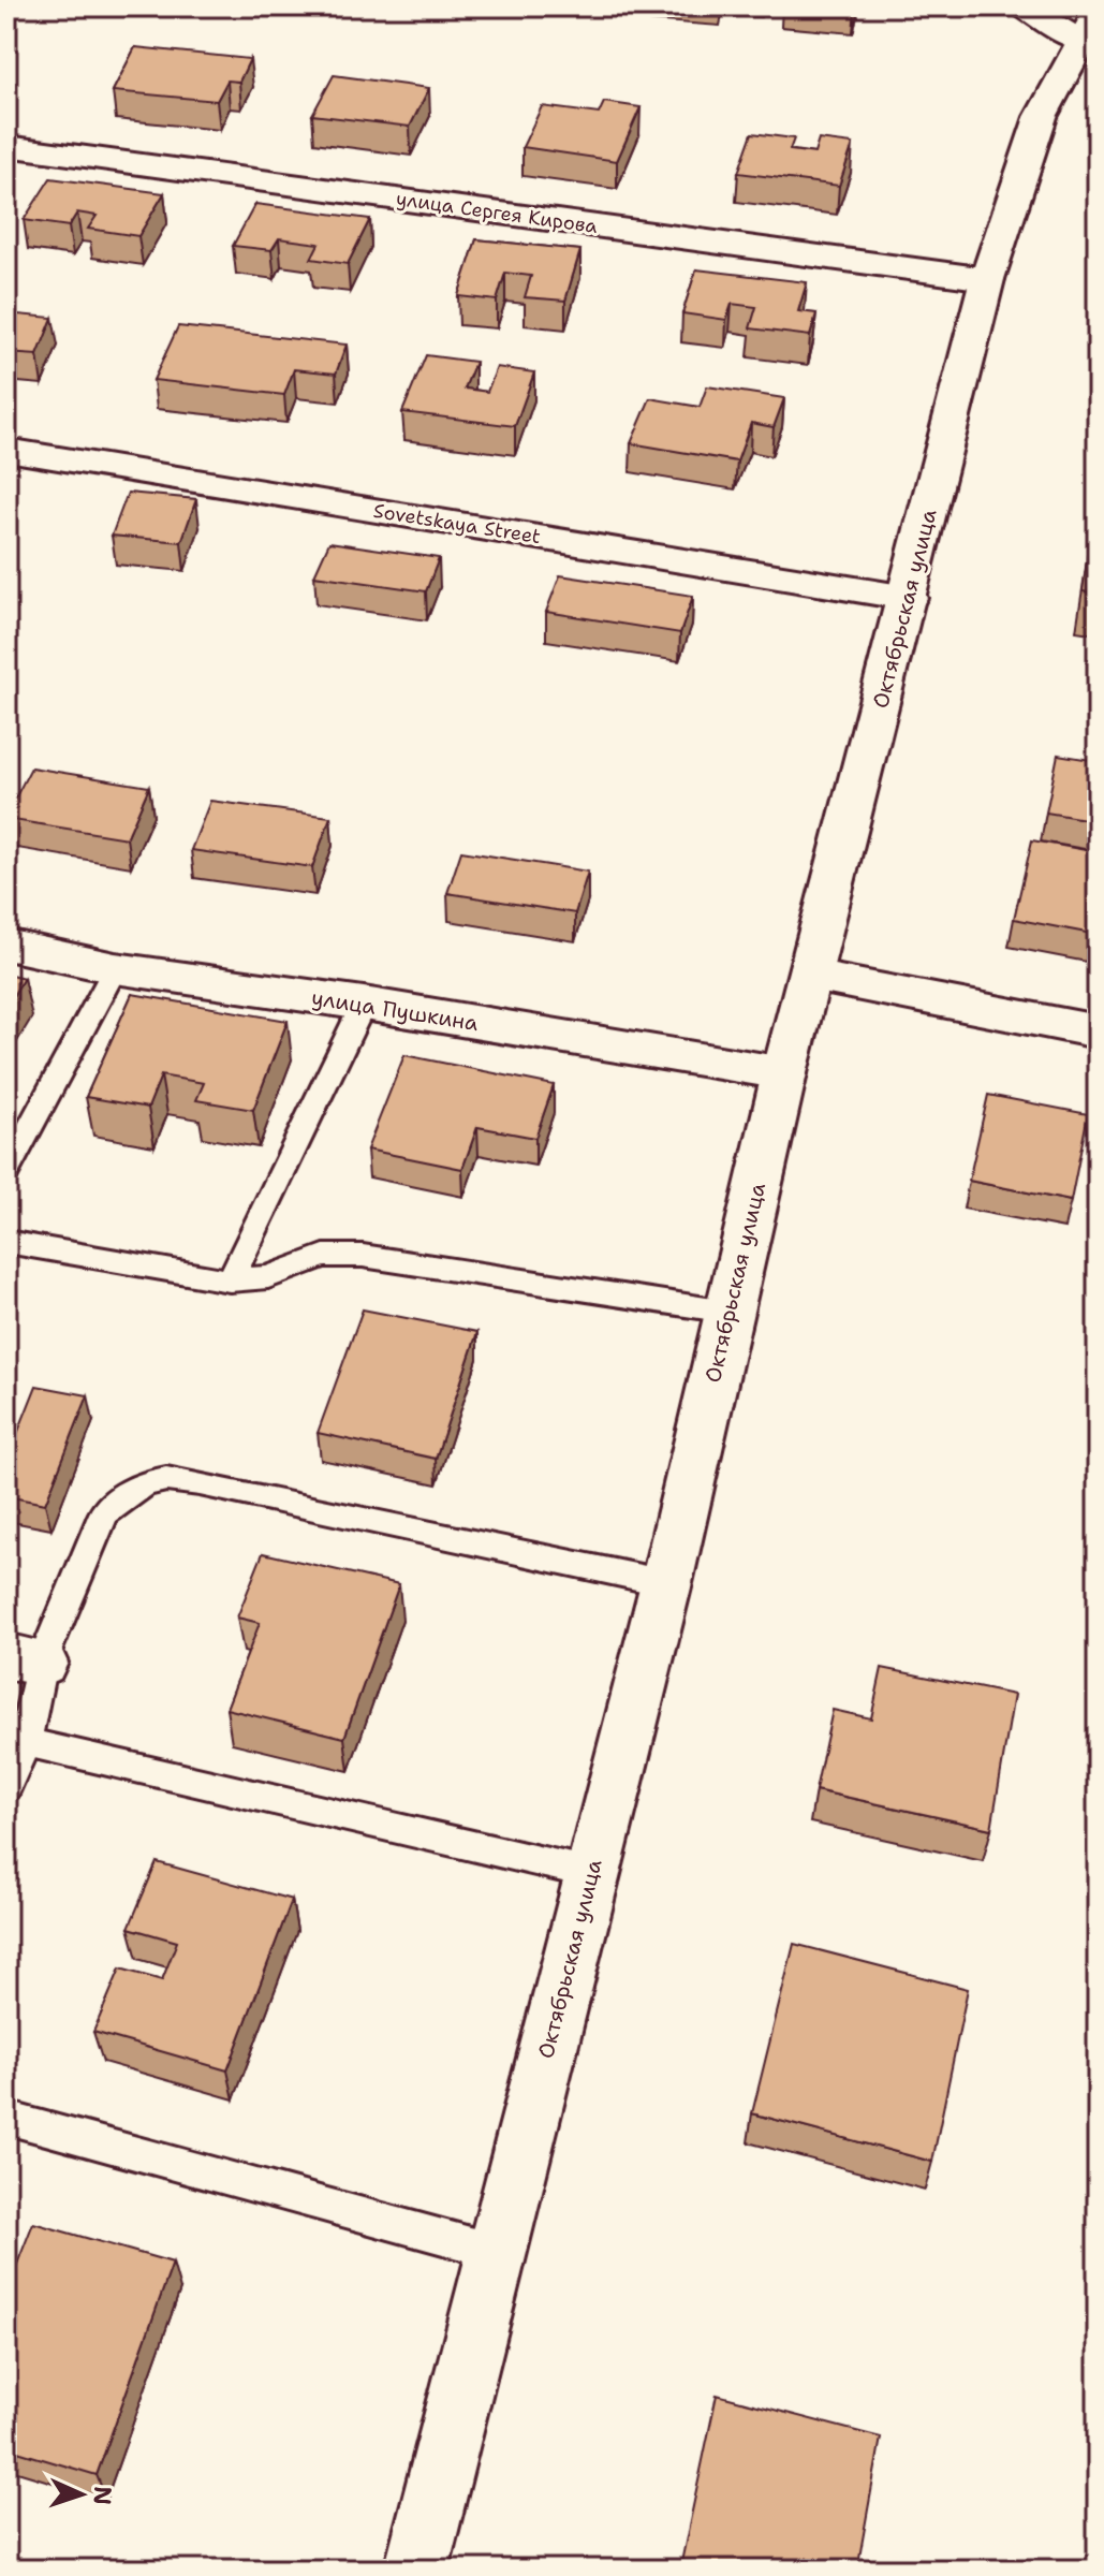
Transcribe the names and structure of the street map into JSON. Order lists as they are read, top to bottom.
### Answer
{
  "streets": {
    "street": [
      "улица Сергея Кирова",
      "Sovetskaya Street",
      "Октябрьская улица",
      "улица Пушкина"
    ]
  },
  "crossings": [
    ["улица Сергея Кирова", "Октябрьская улица"],
    ["Sovetskaya Street", "Октябрьская улица"],
    ["Октябрьская улица", "улица Пушкина"]
  ],
  "north": "right"
}
